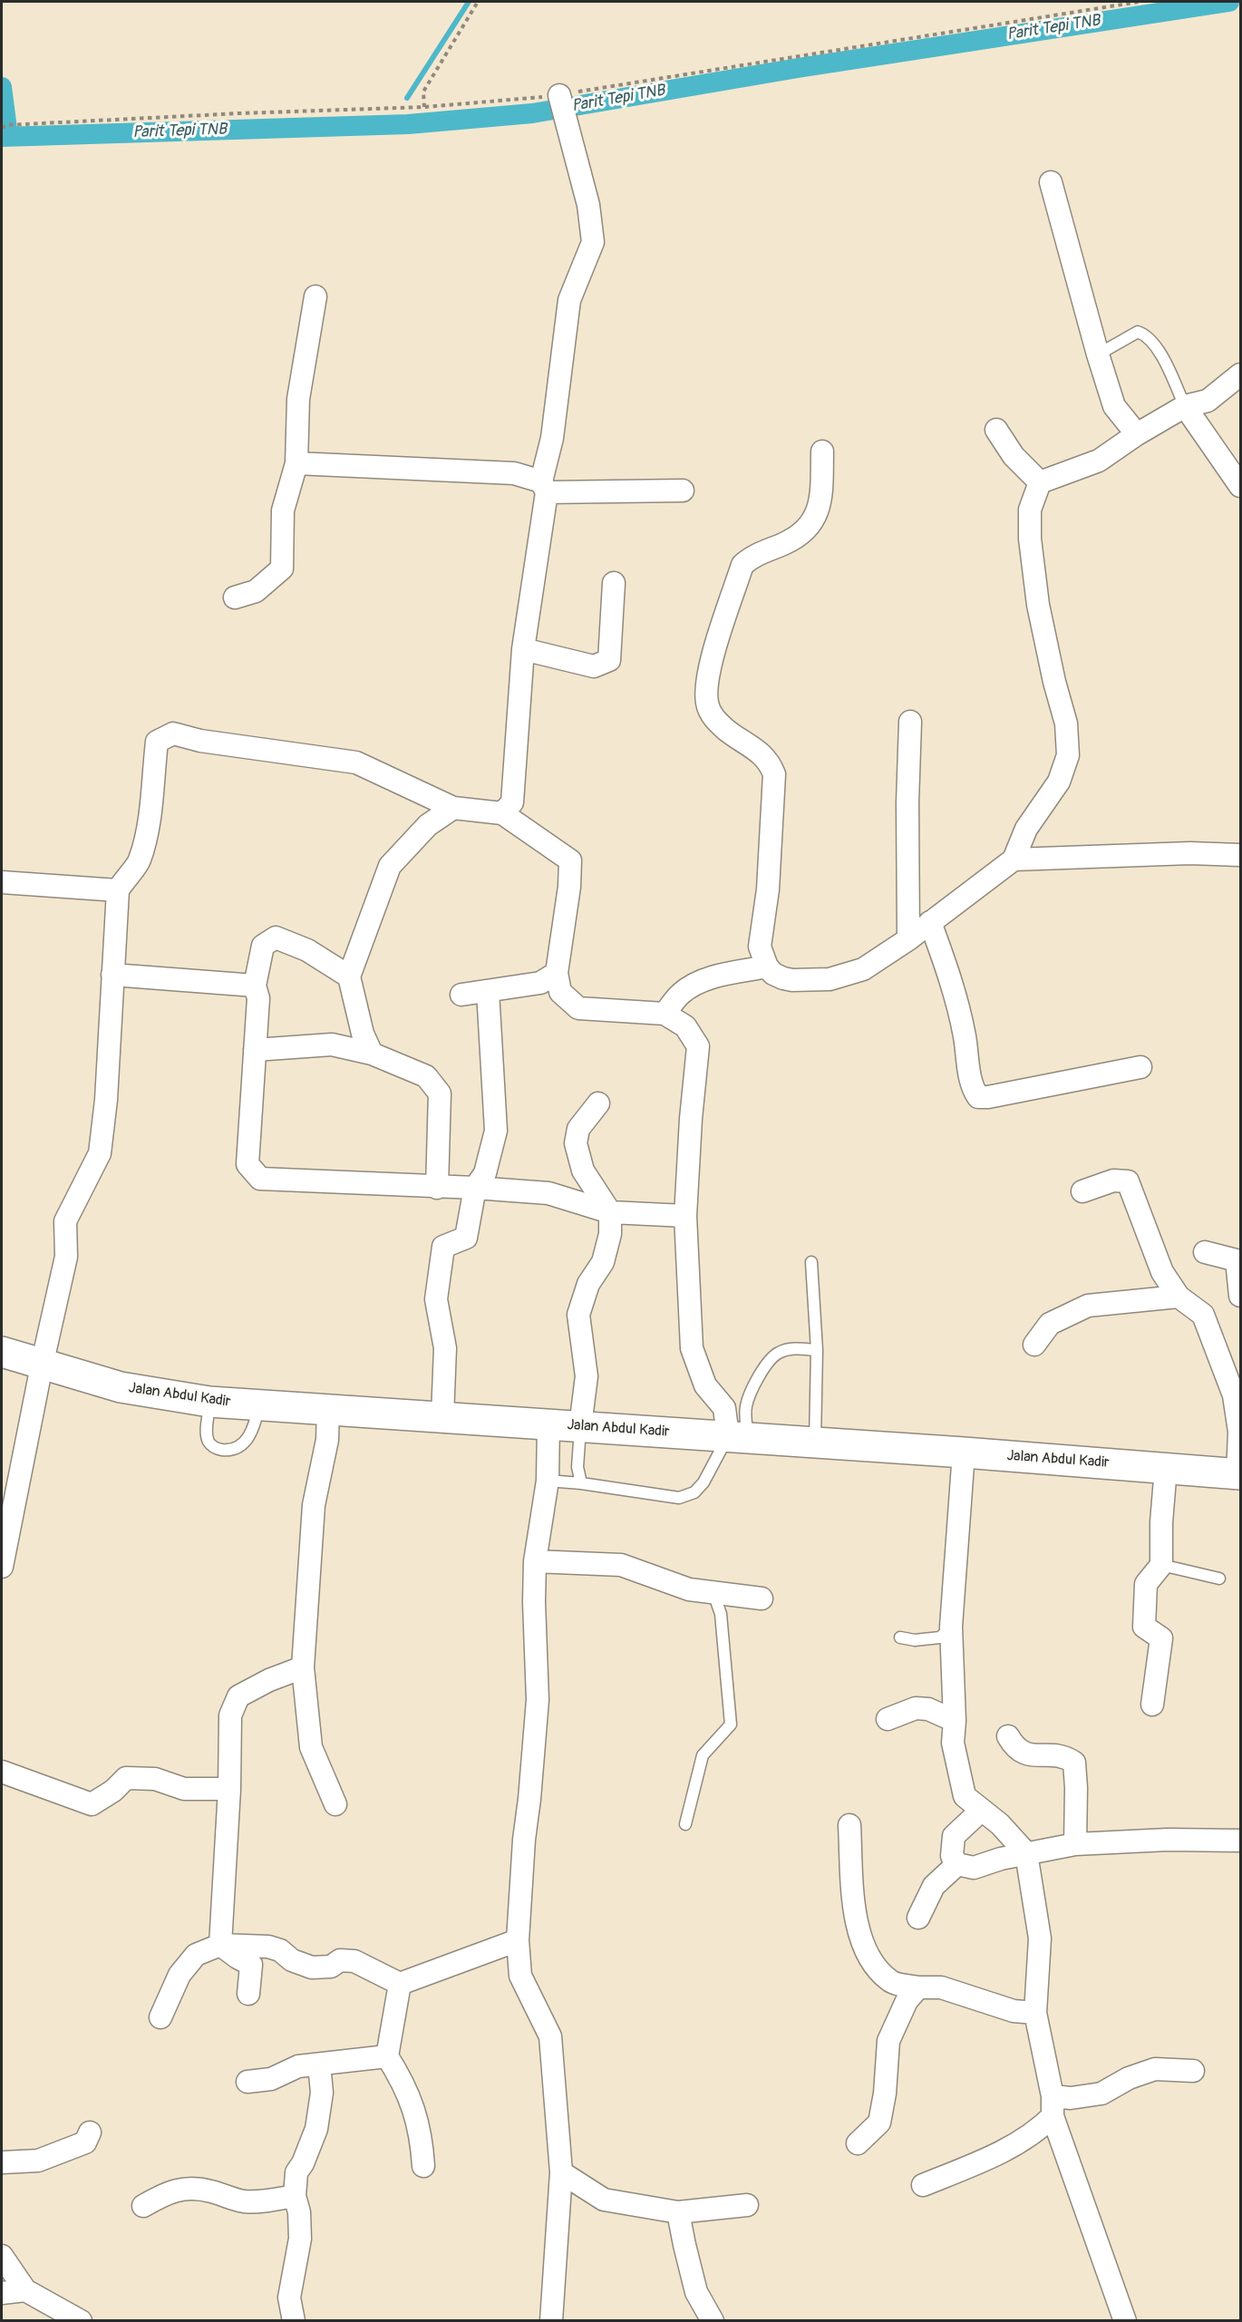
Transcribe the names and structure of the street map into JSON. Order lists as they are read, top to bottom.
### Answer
{
  "streets": {
    "main road": ["Jalan Abdul Kadir"]
  },
  "water": ["Parit Tepi TNB"]
}
